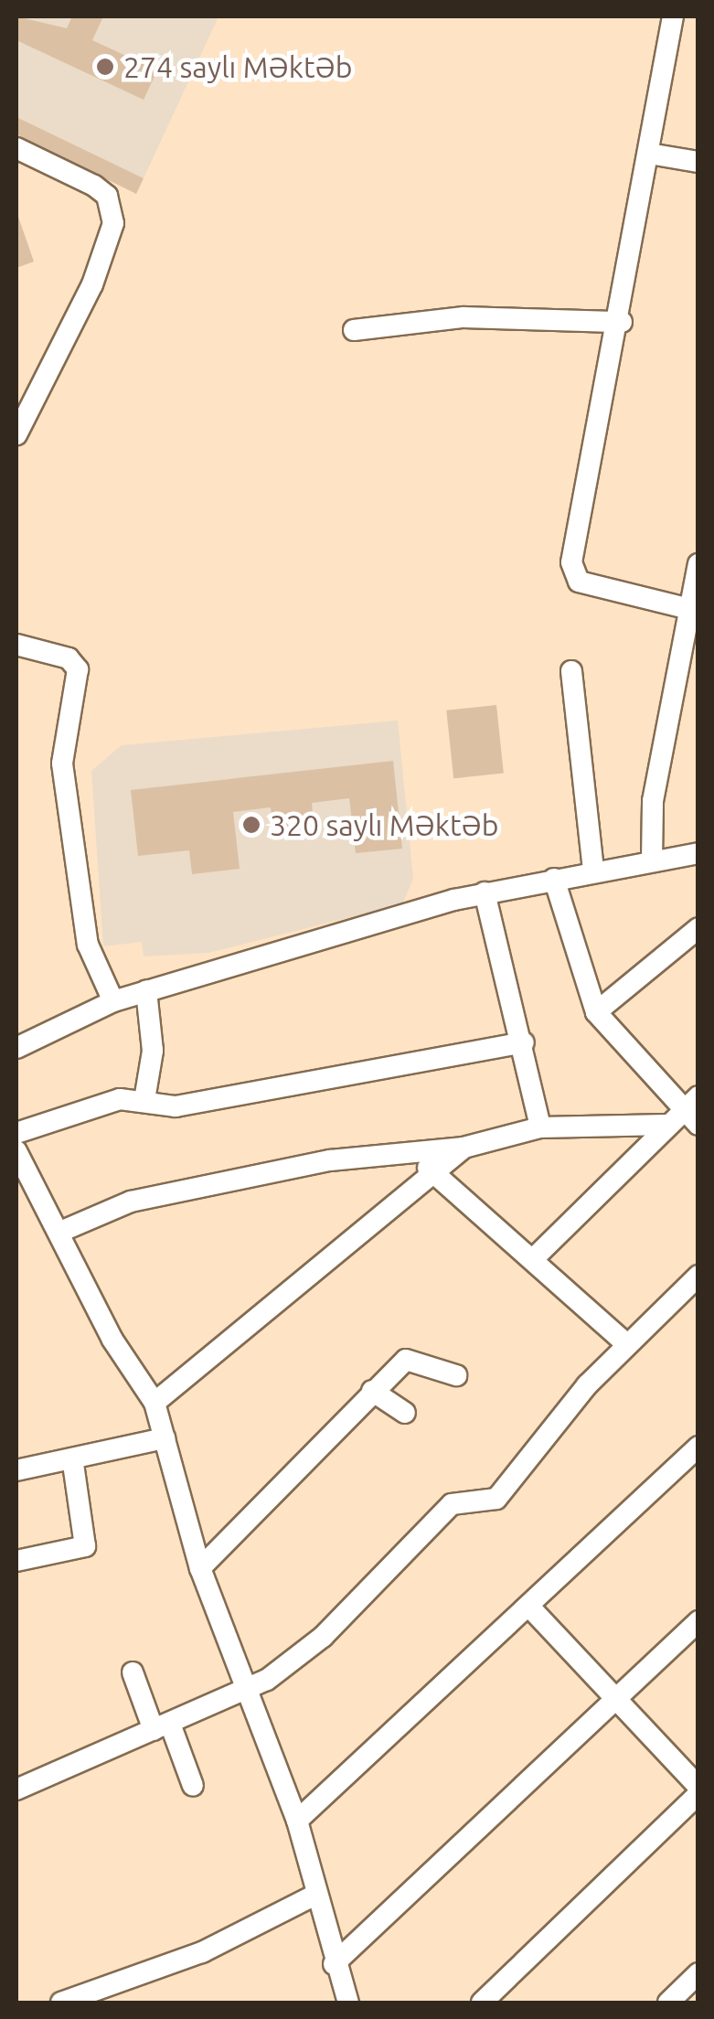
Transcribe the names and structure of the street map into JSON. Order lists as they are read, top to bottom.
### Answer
{
  "places": ["274 saylı Məktəb", "320 saylı Məktəb"]
}
